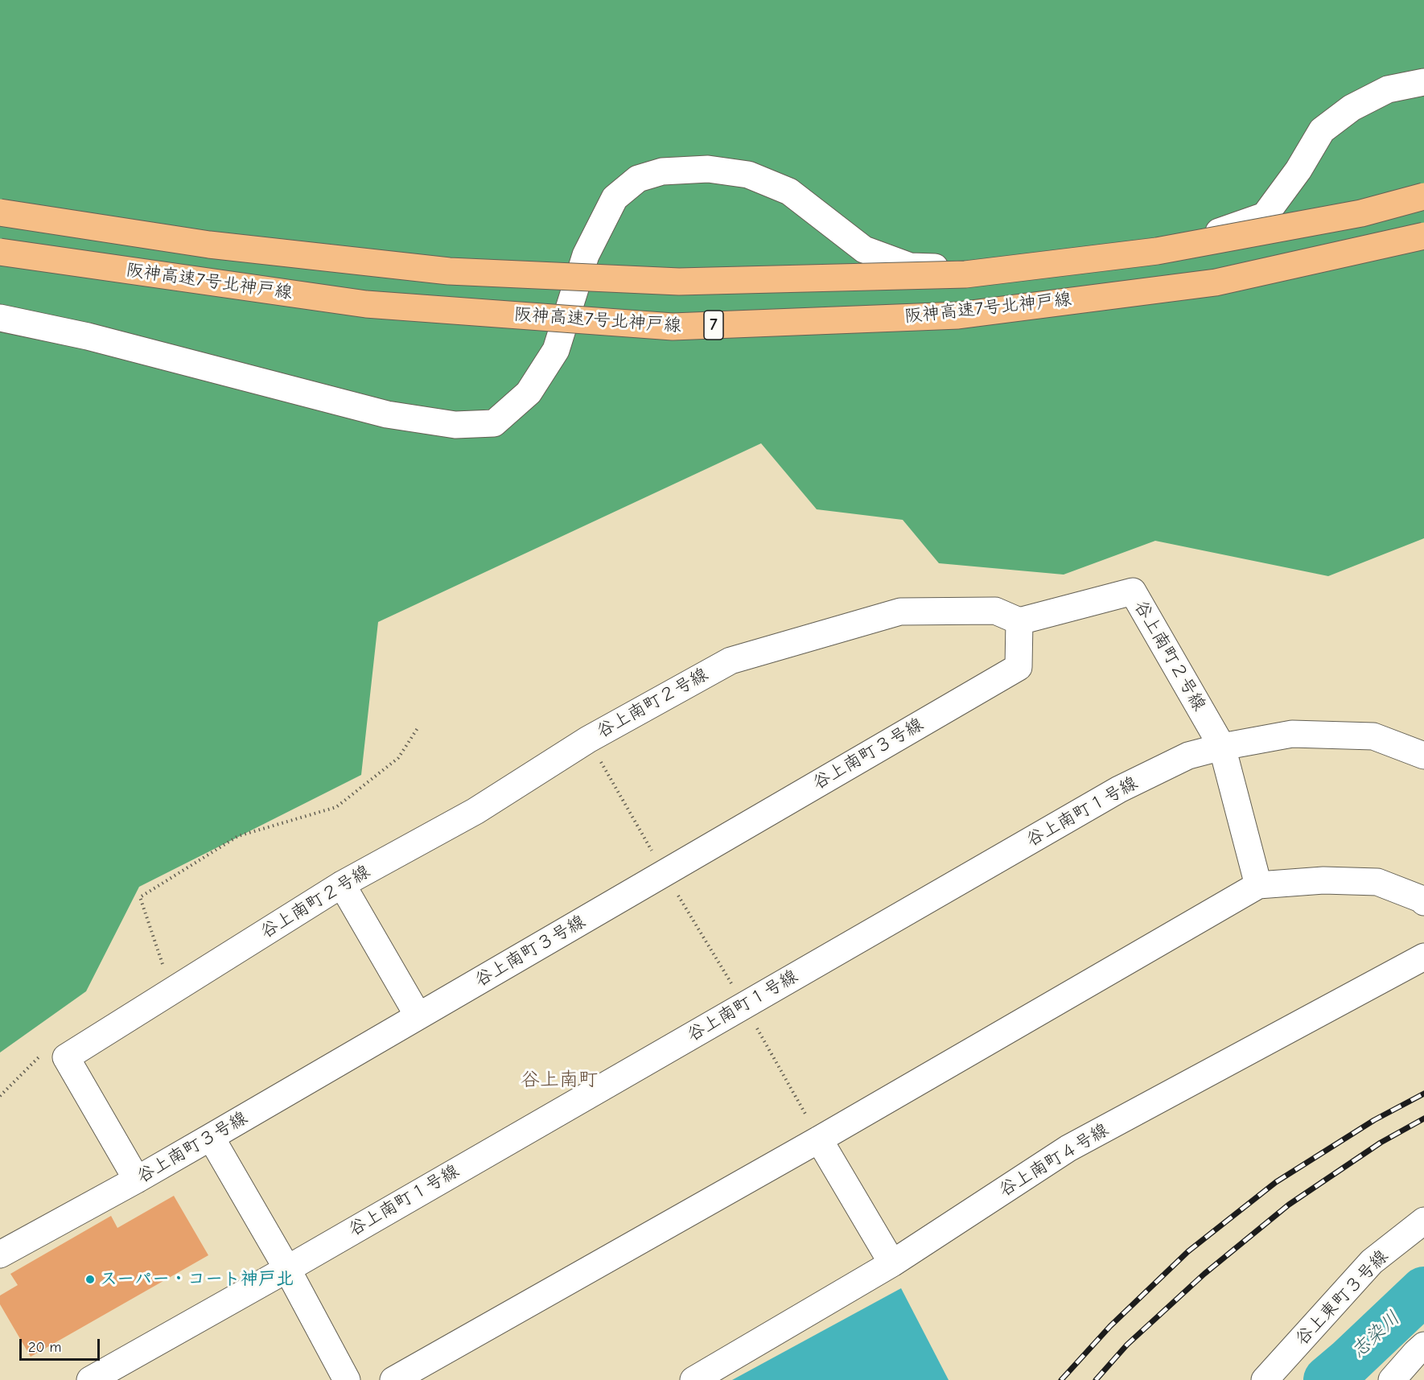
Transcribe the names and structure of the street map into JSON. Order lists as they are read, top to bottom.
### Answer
{
  "streets": {
    "highway": ["阪神高速7号北神戸線", "7"],
    "street": [
      "谷上南町２号線",
      "谷上南町３号線",
      "谷上南町１号線",
      "谷上南町４号線",
      "谷上東町３号線"
    ]
  },
  "crossings": [
    ["谷上南町２号線", "谷上南町３号線"],
    ["谷上南町２号線", "谷上南町１号線"]
  ],
  "districts": ["谷上南町"],
  "water": ["志染川"],
  "places": ["スーパー・コート神戸北"],
  "scale_bar": "20 m"
}
